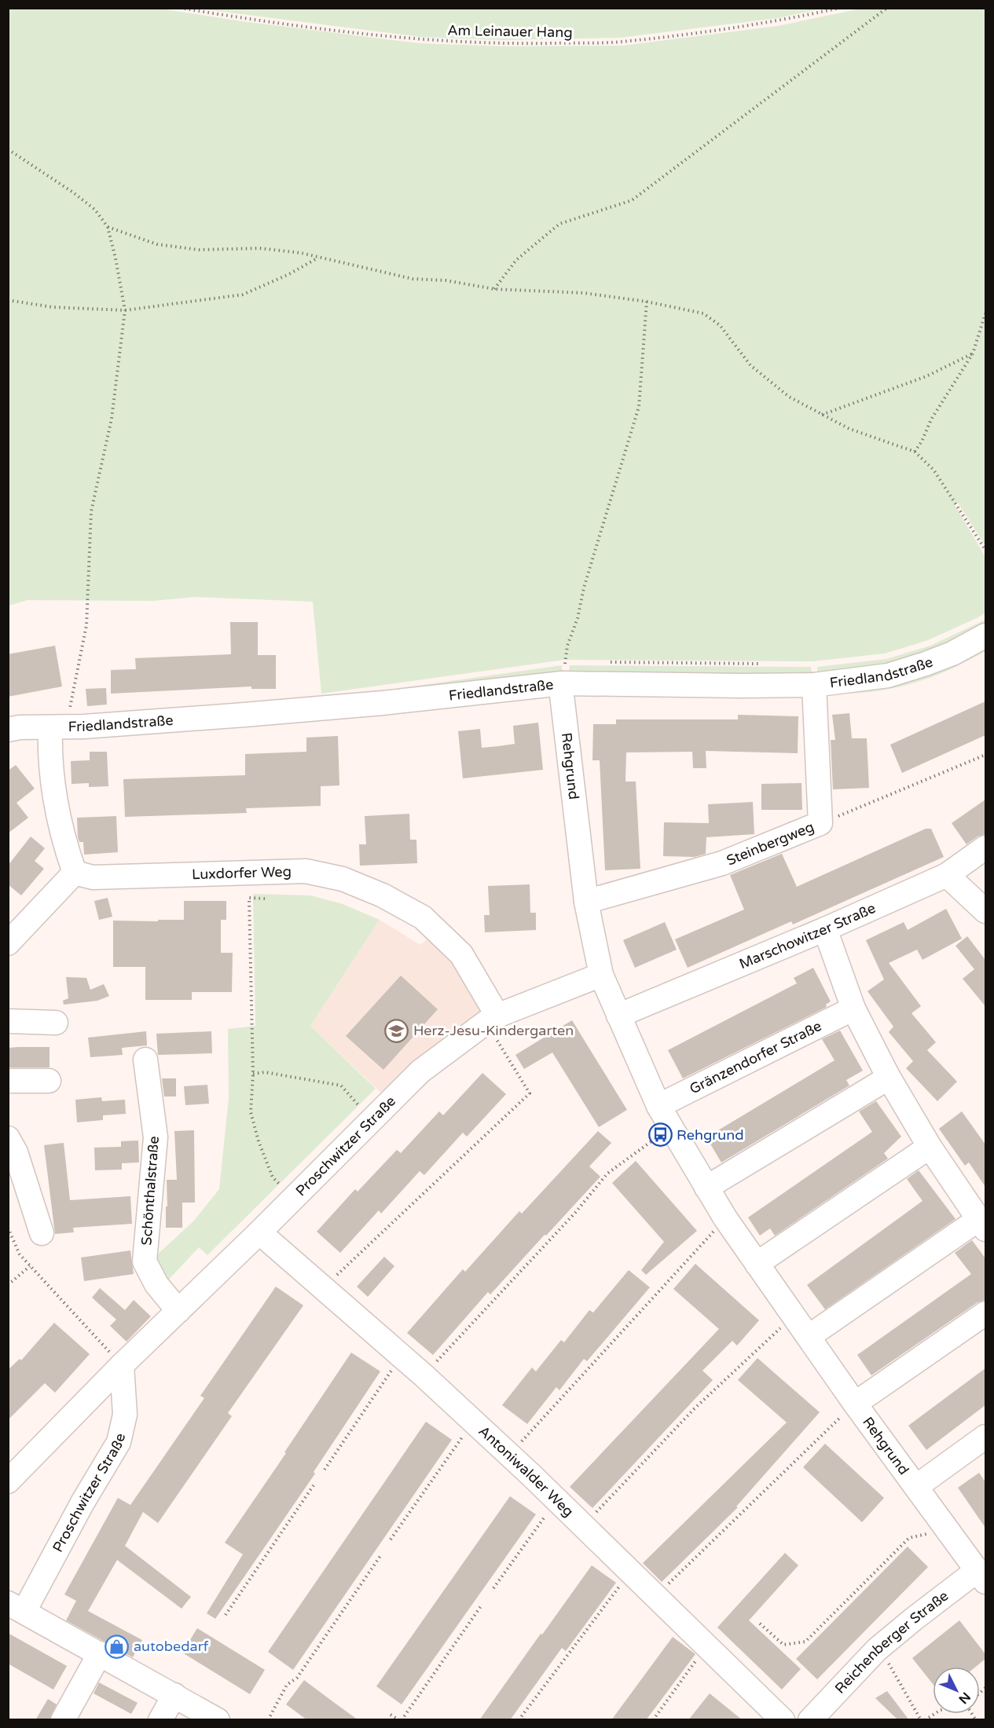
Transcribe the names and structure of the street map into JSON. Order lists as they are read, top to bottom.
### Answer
{
  "streets": {
    "street": [
      "Friedlandstraße",
      "Rehgrund",
      "Steinbergweg",
      "Luxdorfer Weg",
      "Marschowitzer Straße",
      "Gränzendorfer Straße",
      "Proschwitzer Straße",
      "Schönthalstraße",
      "Antoniwalder Weg",
      "Reichenberger Straße"
    ],
    "path": ["Am Leinauer Hang"]
  },
  "crossings": [
    ["Friedlandstraße", "Rehgrund"],
    ["Friedlandstraße", "Steinbergweg"],
    ["Rehgrund", "Steinbergweg"],
    ["Rehgrund", "Marschowitzer Straße"],
    ["Rehgrund", "Gränzendorfer Straße"],
    ["Rehgrund", "Proschwitzer Straße"],
    ["Rehgrund", "Reichenberger Straße"],
    ["Luxdorfer Weg", "Proschwitzer Straße"],
    ["Proschwitzer Straße", "Schönthalstraße"],
    ["Proschwitzer Straße", "Antoniwalder Weg"]
  ],
  "places": {
    "school or university": ["Herz-Jesu-Kindergarten"],
    "bus stop": ["Rehgrund"],
    "shop": ["autobedarf"]
  },
  "north": "bottom right"
}
